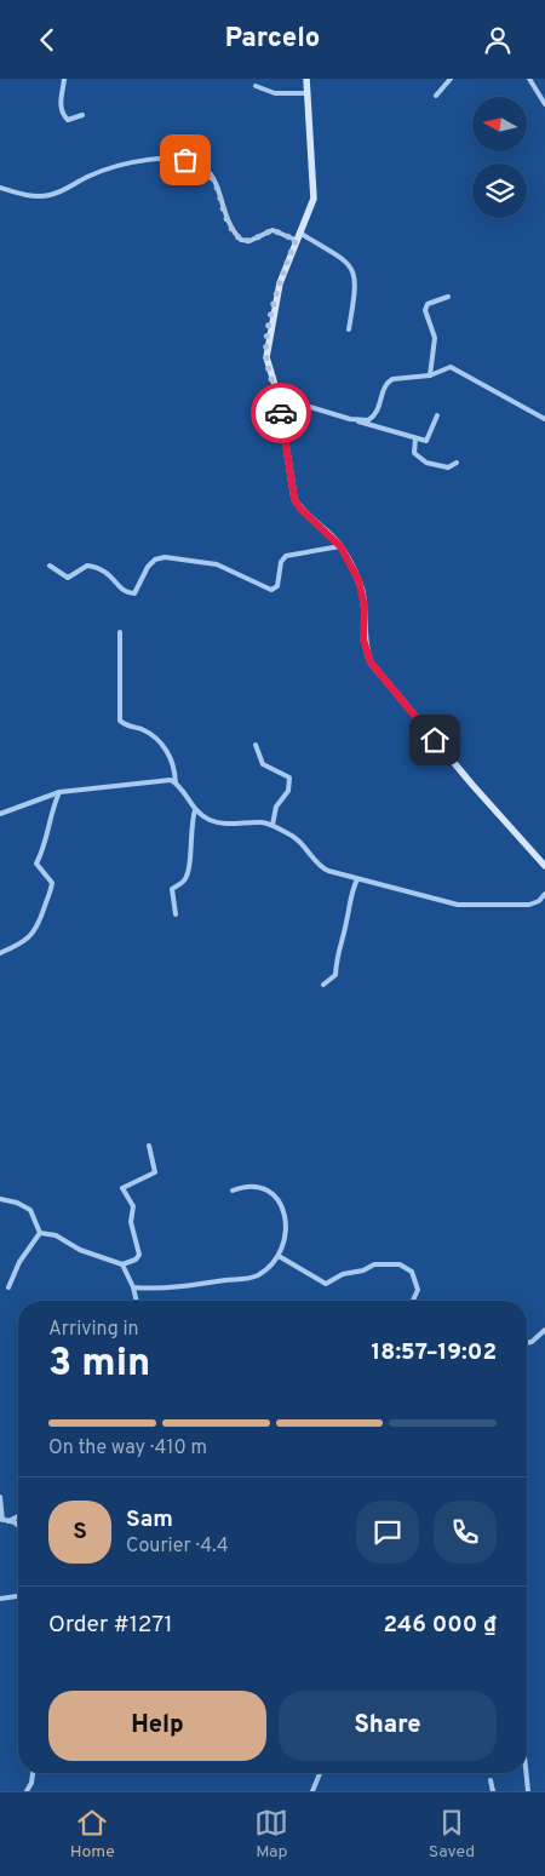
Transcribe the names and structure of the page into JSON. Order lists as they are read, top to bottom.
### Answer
{
  "north": "left",
  "page": {
    "header": "Parcelo",
    "heading": ["3 min", "Arriving in", "18:57–19:02"],
    "panel": [
      "Sam",
      "Courier · 4.4",
      "Order #1271",
      "246 000 ₫"
    ],
    "bar": "On the way · 410 m",
    "round": "S",
    "buttons": ["Help", "Share"],
    "tabs": ["Home", "Map", "Saved"]
  }
}
